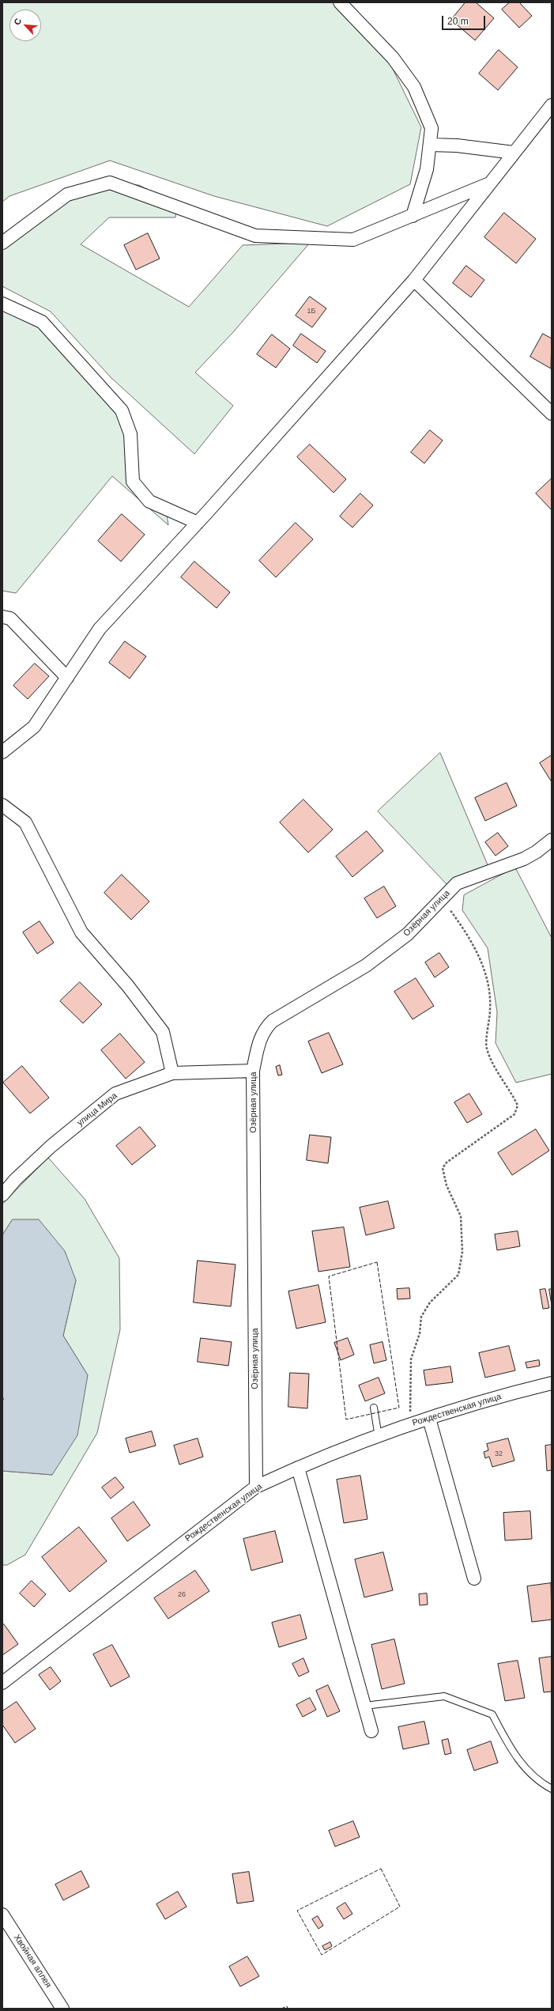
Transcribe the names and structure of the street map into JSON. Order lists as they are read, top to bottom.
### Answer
{
  "streets": {
    "street": [
      "Озёрная улица",
      "улица Мира",
      "Рождественская улица",
      "Хвойная аллея"
    ]
  },
  "crossings": [
    ["Озёрная улица", "улица Мира"],
    ["Озёрная улица", "Рождественская улица"]
  ],
  "house_numbers": ["1Б", "32", "26"],
  "scale_bar": "20 m",
  "north": "top left"
}
